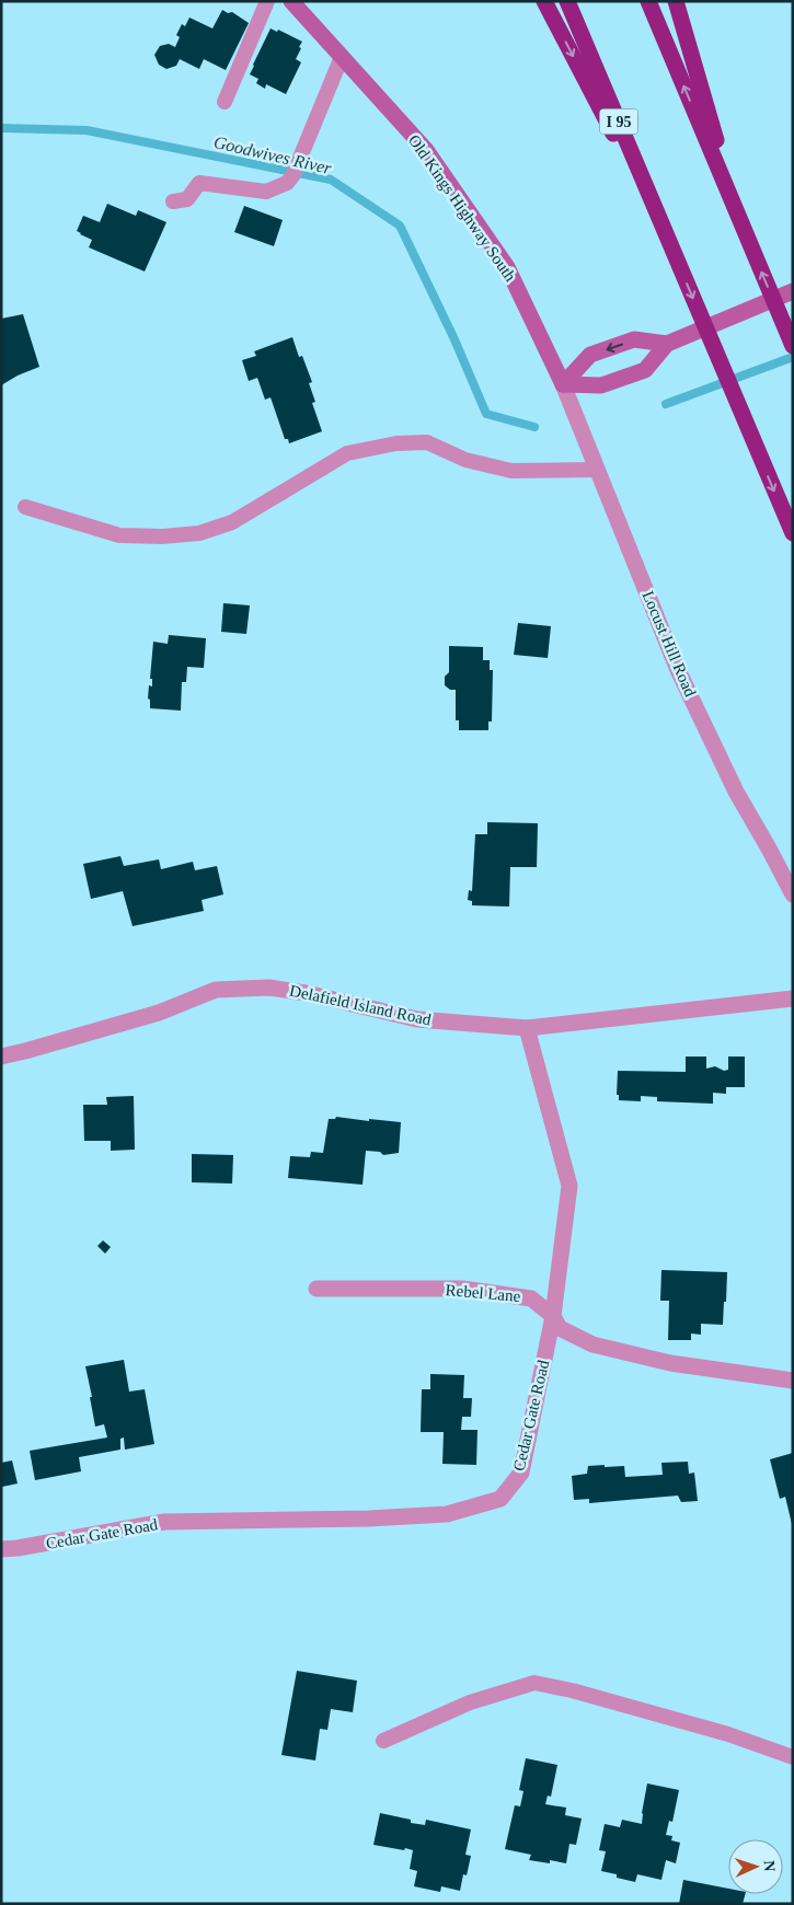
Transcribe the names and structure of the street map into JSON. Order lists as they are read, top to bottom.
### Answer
{
  "streets": {
    "highway": ["I 95"],
    "street": [
      "Old Kings Highway South",
      "Locust Hill Road",
      "Delafield Island Road",
      "Rebel Lane",
      "Cedar Gate Road"
    ]
  },
  "crossings": [
    ["Old Kings Highway South", "Locust Hill Road"],
    ["Delafield Island Road", "Cedar Gate Road"],
    ["Rebel Lane", "Cedar Gate Road"]
  ],
  "water": ["Goodwives River"],
  "north": "right"
}
